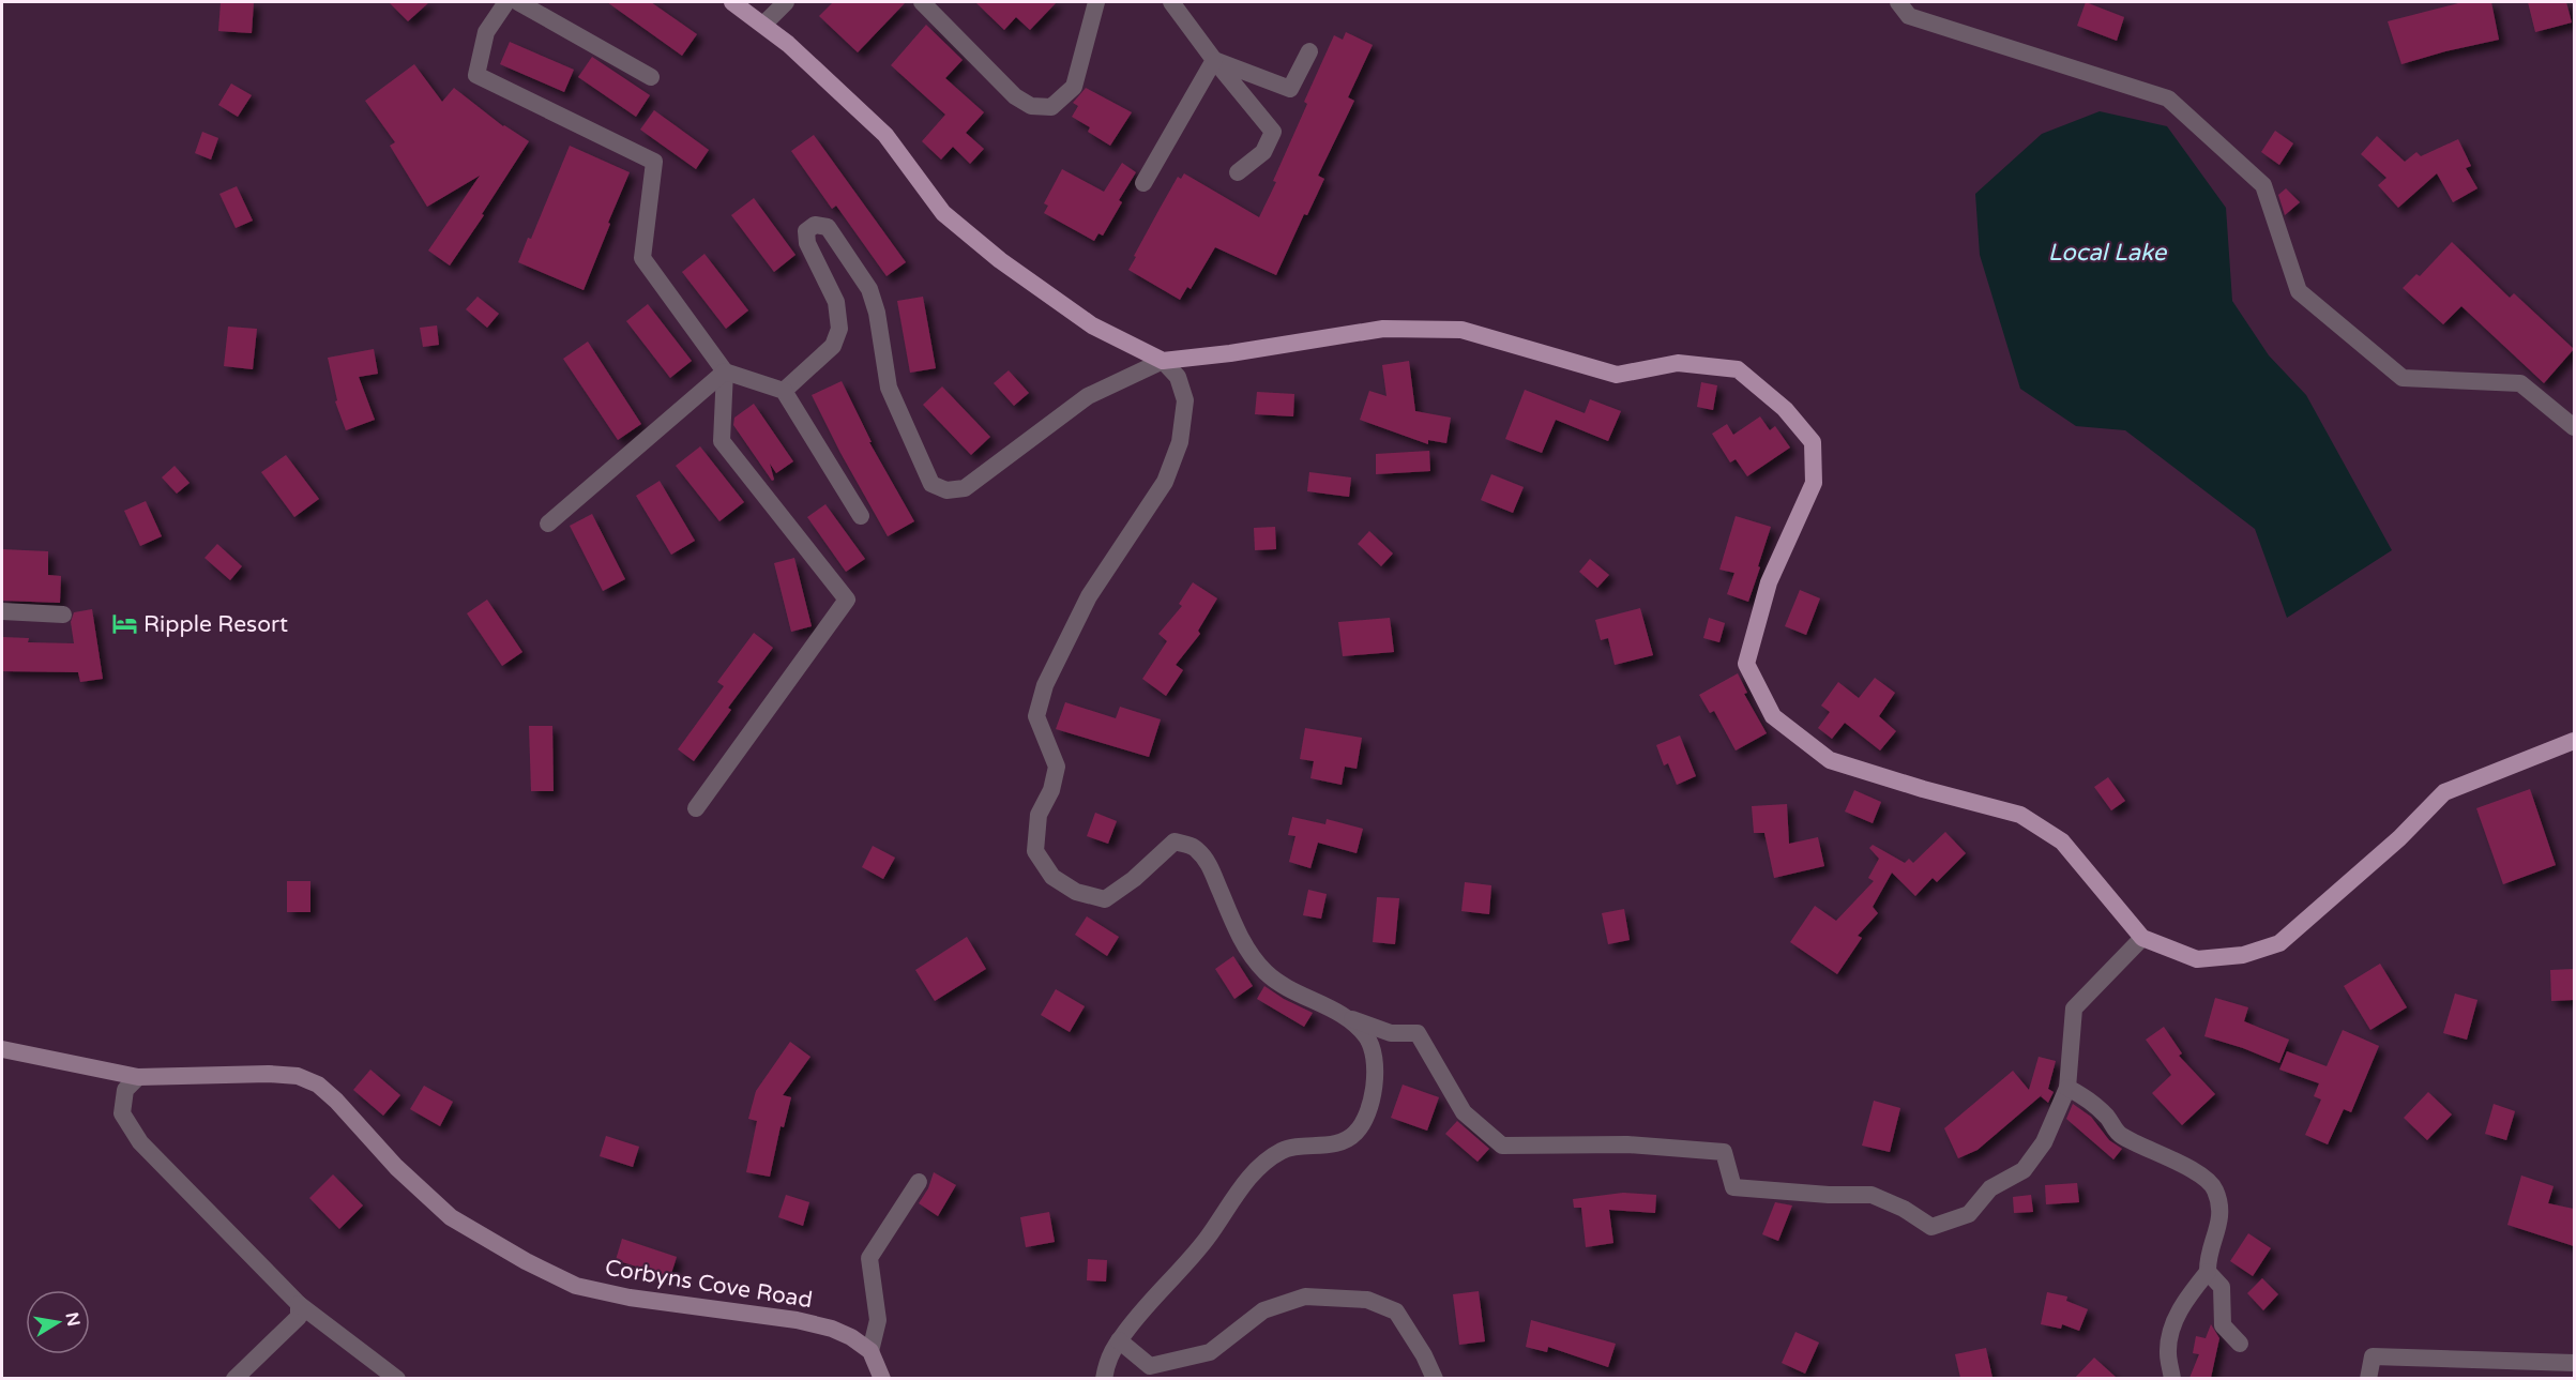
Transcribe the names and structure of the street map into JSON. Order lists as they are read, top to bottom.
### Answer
{
  "streets": {
    "main road": ["Corbyns Cove Road"]
  },
  "water": ["Local Lake"],
  "places": {
    "hotel": ["Ripple Resort"]
  },
  "north": "right"
}
